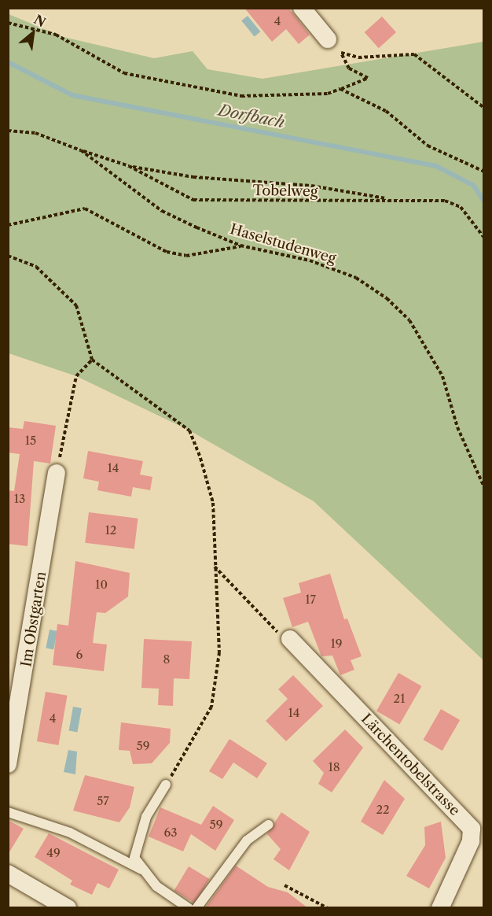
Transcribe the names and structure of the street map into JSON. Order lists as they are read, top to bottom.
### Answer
{
  "streets": {
    "street": ["Im Obstgarten", "Lärchentobelstrasse"],
    "path": ["Tobelweg", "Haselstudenweg"]
  },
  "crossings": [
    ["Tobelweg", "Haselstudenweg"]
  ],
  "water": ["Dorfbach"],
  "house_numbers": [
    "4",
    "15",
    "14",
    "13",
    "12",
    "10",
    "17",
    "19",
    "6",
    "8",
    "21",
    "14",
    "4",
    "59",
    "18",
    "57",
    "22",
    "59",
    "63",
    "49"
  ],
  "north": "top right"
}
